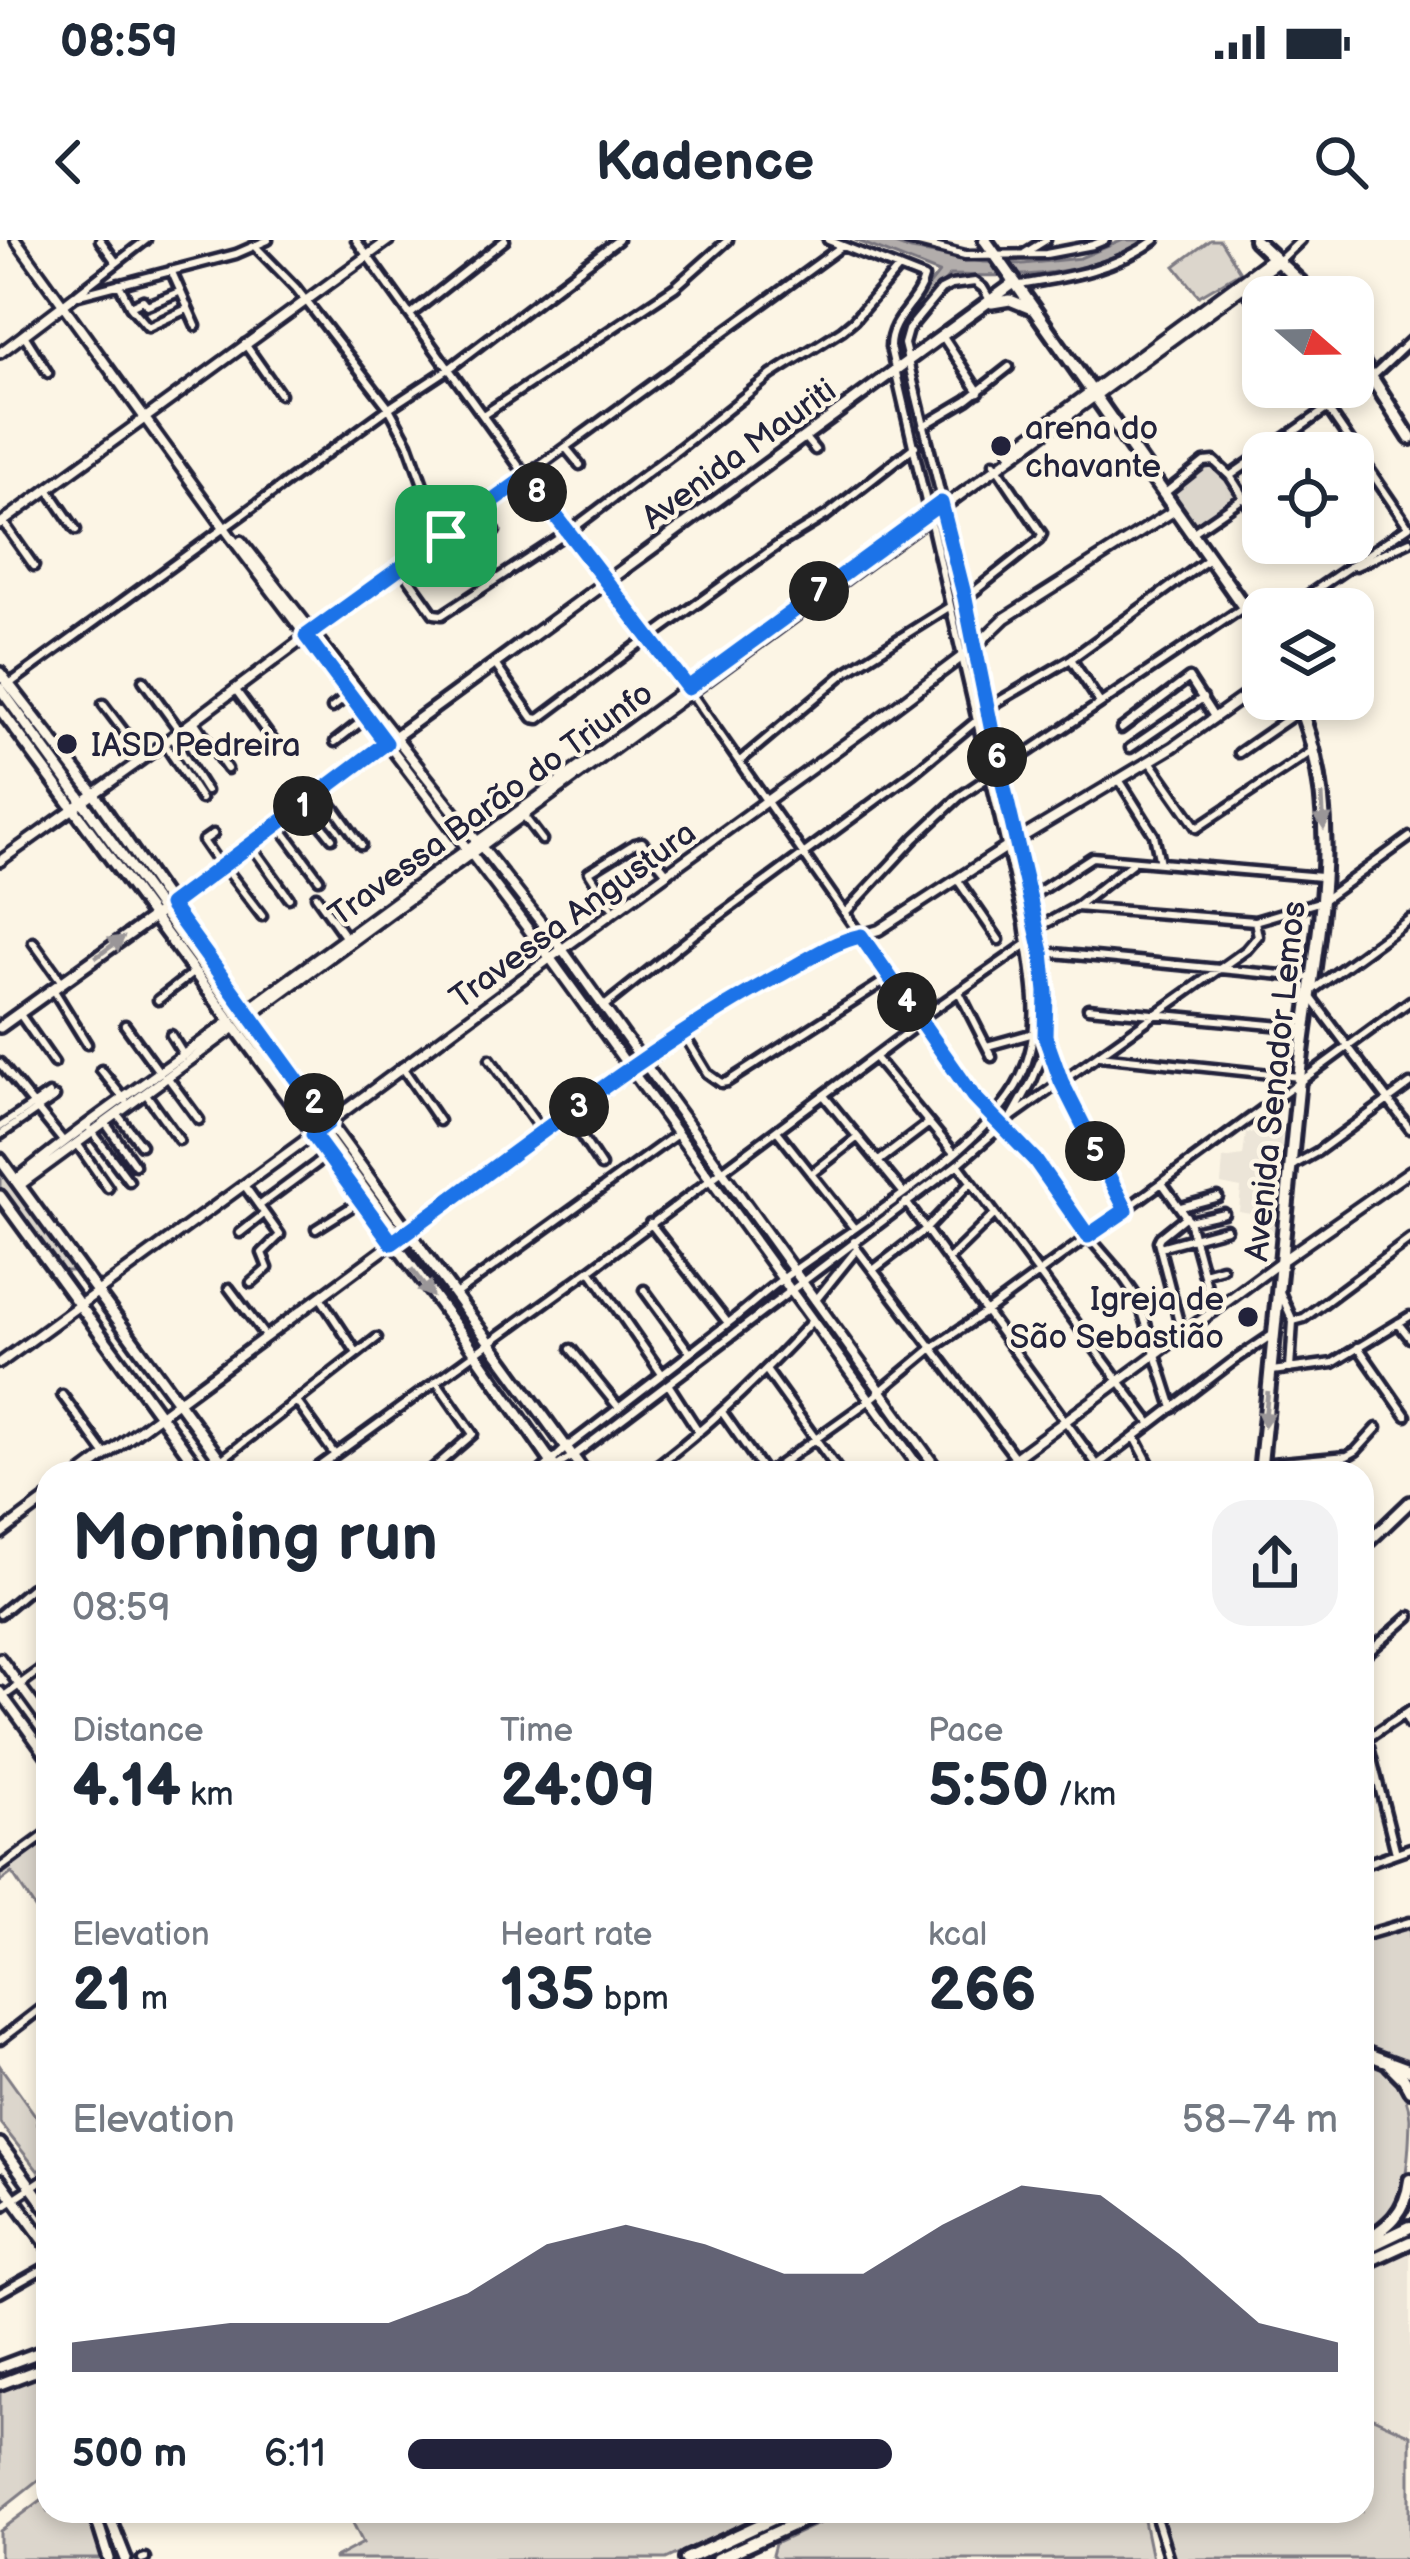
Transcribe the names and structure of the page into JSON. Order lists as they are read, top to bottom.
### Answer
{
  "streets": {
    "main road": ["Avenida Mauriti", "Avenida Senador Lemos"],
    "street": ["Travessa Barão do Triunfo", "Travessa Angustura"]
  },
  "places": ["arena do chavante", "IASD Pedreira", "Igreja de São Sebastião"],
  "north": "right",
  "page": {
    "status": "08:59",
    "header": "Kadence",
    "pins": [
      "8",
      "7",
      "6",
      "1",
      "4",
      "2",
      "3",
      "5"
    ],
    "heading": ["Morning run", "08:59"],
    "stats": [
      ["Distance", "4.14 km"],
      ["Time", "24:09"],
      ["Pace", "5:50 /km"],
      ["Elevation", "21 m"],
      ["Heart rate", "135 bpm"],
      ["kcal", "266"]
    ],
    "chart": ["Elevation", "58–74 m"],
    "list": [
      {
        "name": "500 m",
        "note": "6:11"
      }
    ]
  }
}
